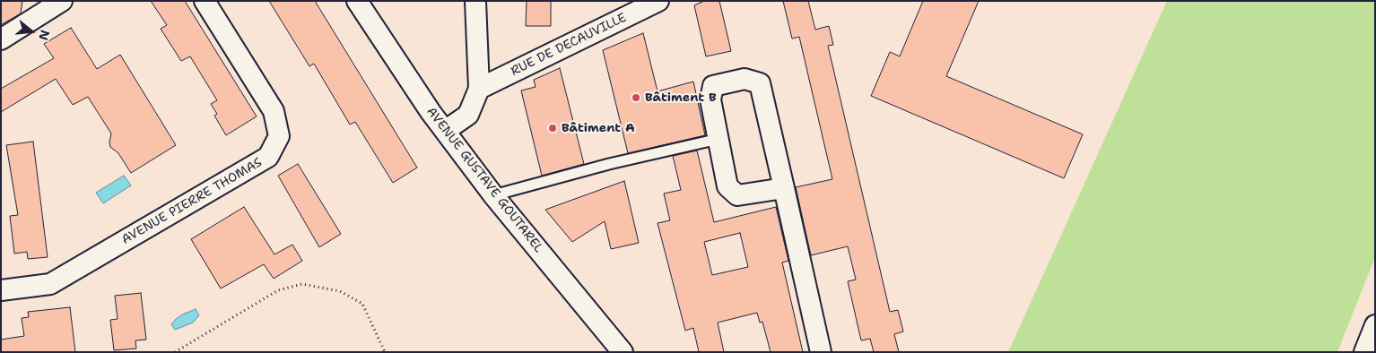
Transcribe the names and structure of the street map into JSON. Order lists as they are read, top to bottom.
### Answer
{
  "streets": {
    "street": ["RUE DE DECAUVILLE", "AVENUE GUSTAVE GOUTAREL", "AVENUE PIERRE THOMAS"]
  },
  "places": ["Bâtiment B", "Bâtiment A"],
  "north": "right"
}
